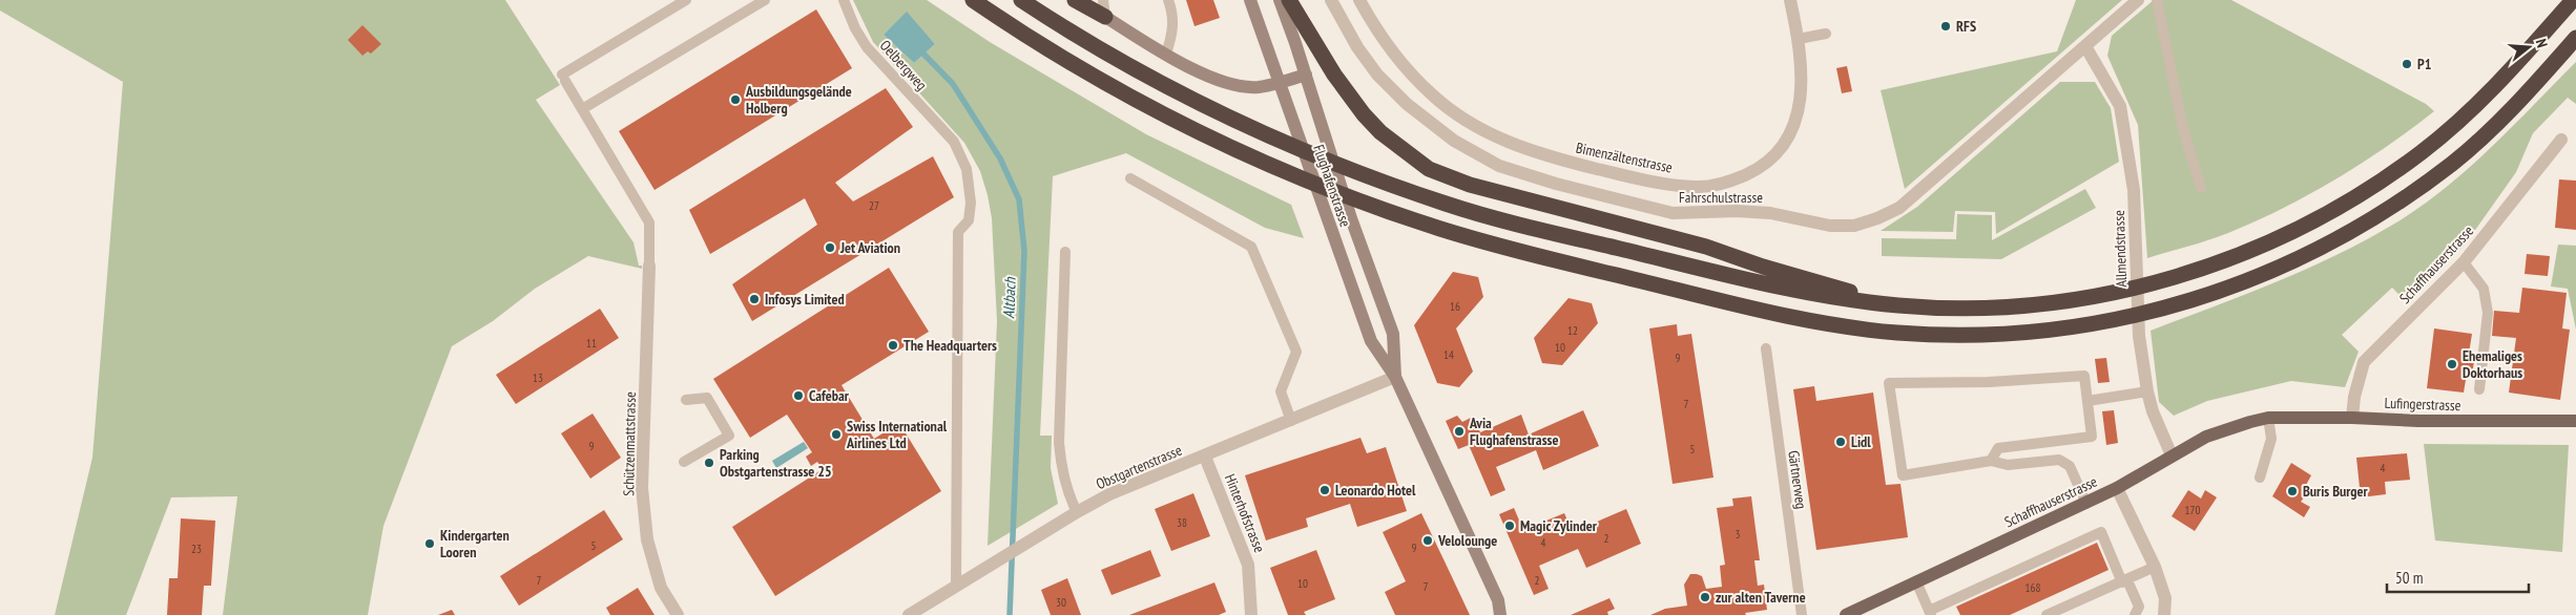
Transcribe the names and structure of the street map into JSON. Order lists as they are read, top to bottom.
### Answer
{
  "streets": {
    "main road": ["Flughafenstrasse", "Schaffhauserstrasse", "Lufingerstrasse"],
    "street": [
      "Bimenzältenstrasse",
      "Fahrschulstrasse",
      "Allmendstrasse",
      "Schützenmattstrasse",
      "Obstgartenstrasse",
      "Hinterhofstrasse"
    ],
    "lane": ["Oelbergweg", "Gärtnerweg"]
  },
  "crossings": [
    ["Oelbergweg", "Obstgartenstrasse"],
    ["Flughafenstrasse", "Obstgartenstrasse"],
    ["Fahrschulstrasse", "Allmendstrasse"],
    ["Allmendstrasse", "Schaffhauserstrasse"],
    ["Schaffhauserstrasse", "Lufingerstrasse"],
    ["Obstgartenstrasse", "Hinterhofstrasse"]
  ],
  "water": ["Altbach"],
  "places": [
    "RFS",
    "P1",
    "Ausbildungsgelände Holberg",
    "Jet Aviation",
    "Infosys Limited",
    "The Headquarters",
    "Ehemaliges Doktorhaus",
    "Cafebar",
    "Avia Flughafenstrasse",
    "Swiss International Airlines Ltd",
    "Lidl",
    "Parking Obstgartenstrasse 25",
    "Leonardo Hotel",
    "Buris Burger",
    "Magic Zylinder",
    "Velolounge",
    "Kindergarten Looren",
    "zur alten Taverne"
  ],
  "house_numbers": [
    "27",
    "16",
    "12",
    "11",
    "10",
    "14",
    "9",
    "13",
    "7",
    "9",
    "5",
    "4",
    "170",
    "38",
    "3",
    "2",
    "4",
    "5",
    "9",
    "23",
    "7",
    "2",
    "10",
    "7",
    "168",
    "30"
  ],
  "scale_bar": "50 m",
  "north": "right"
}
